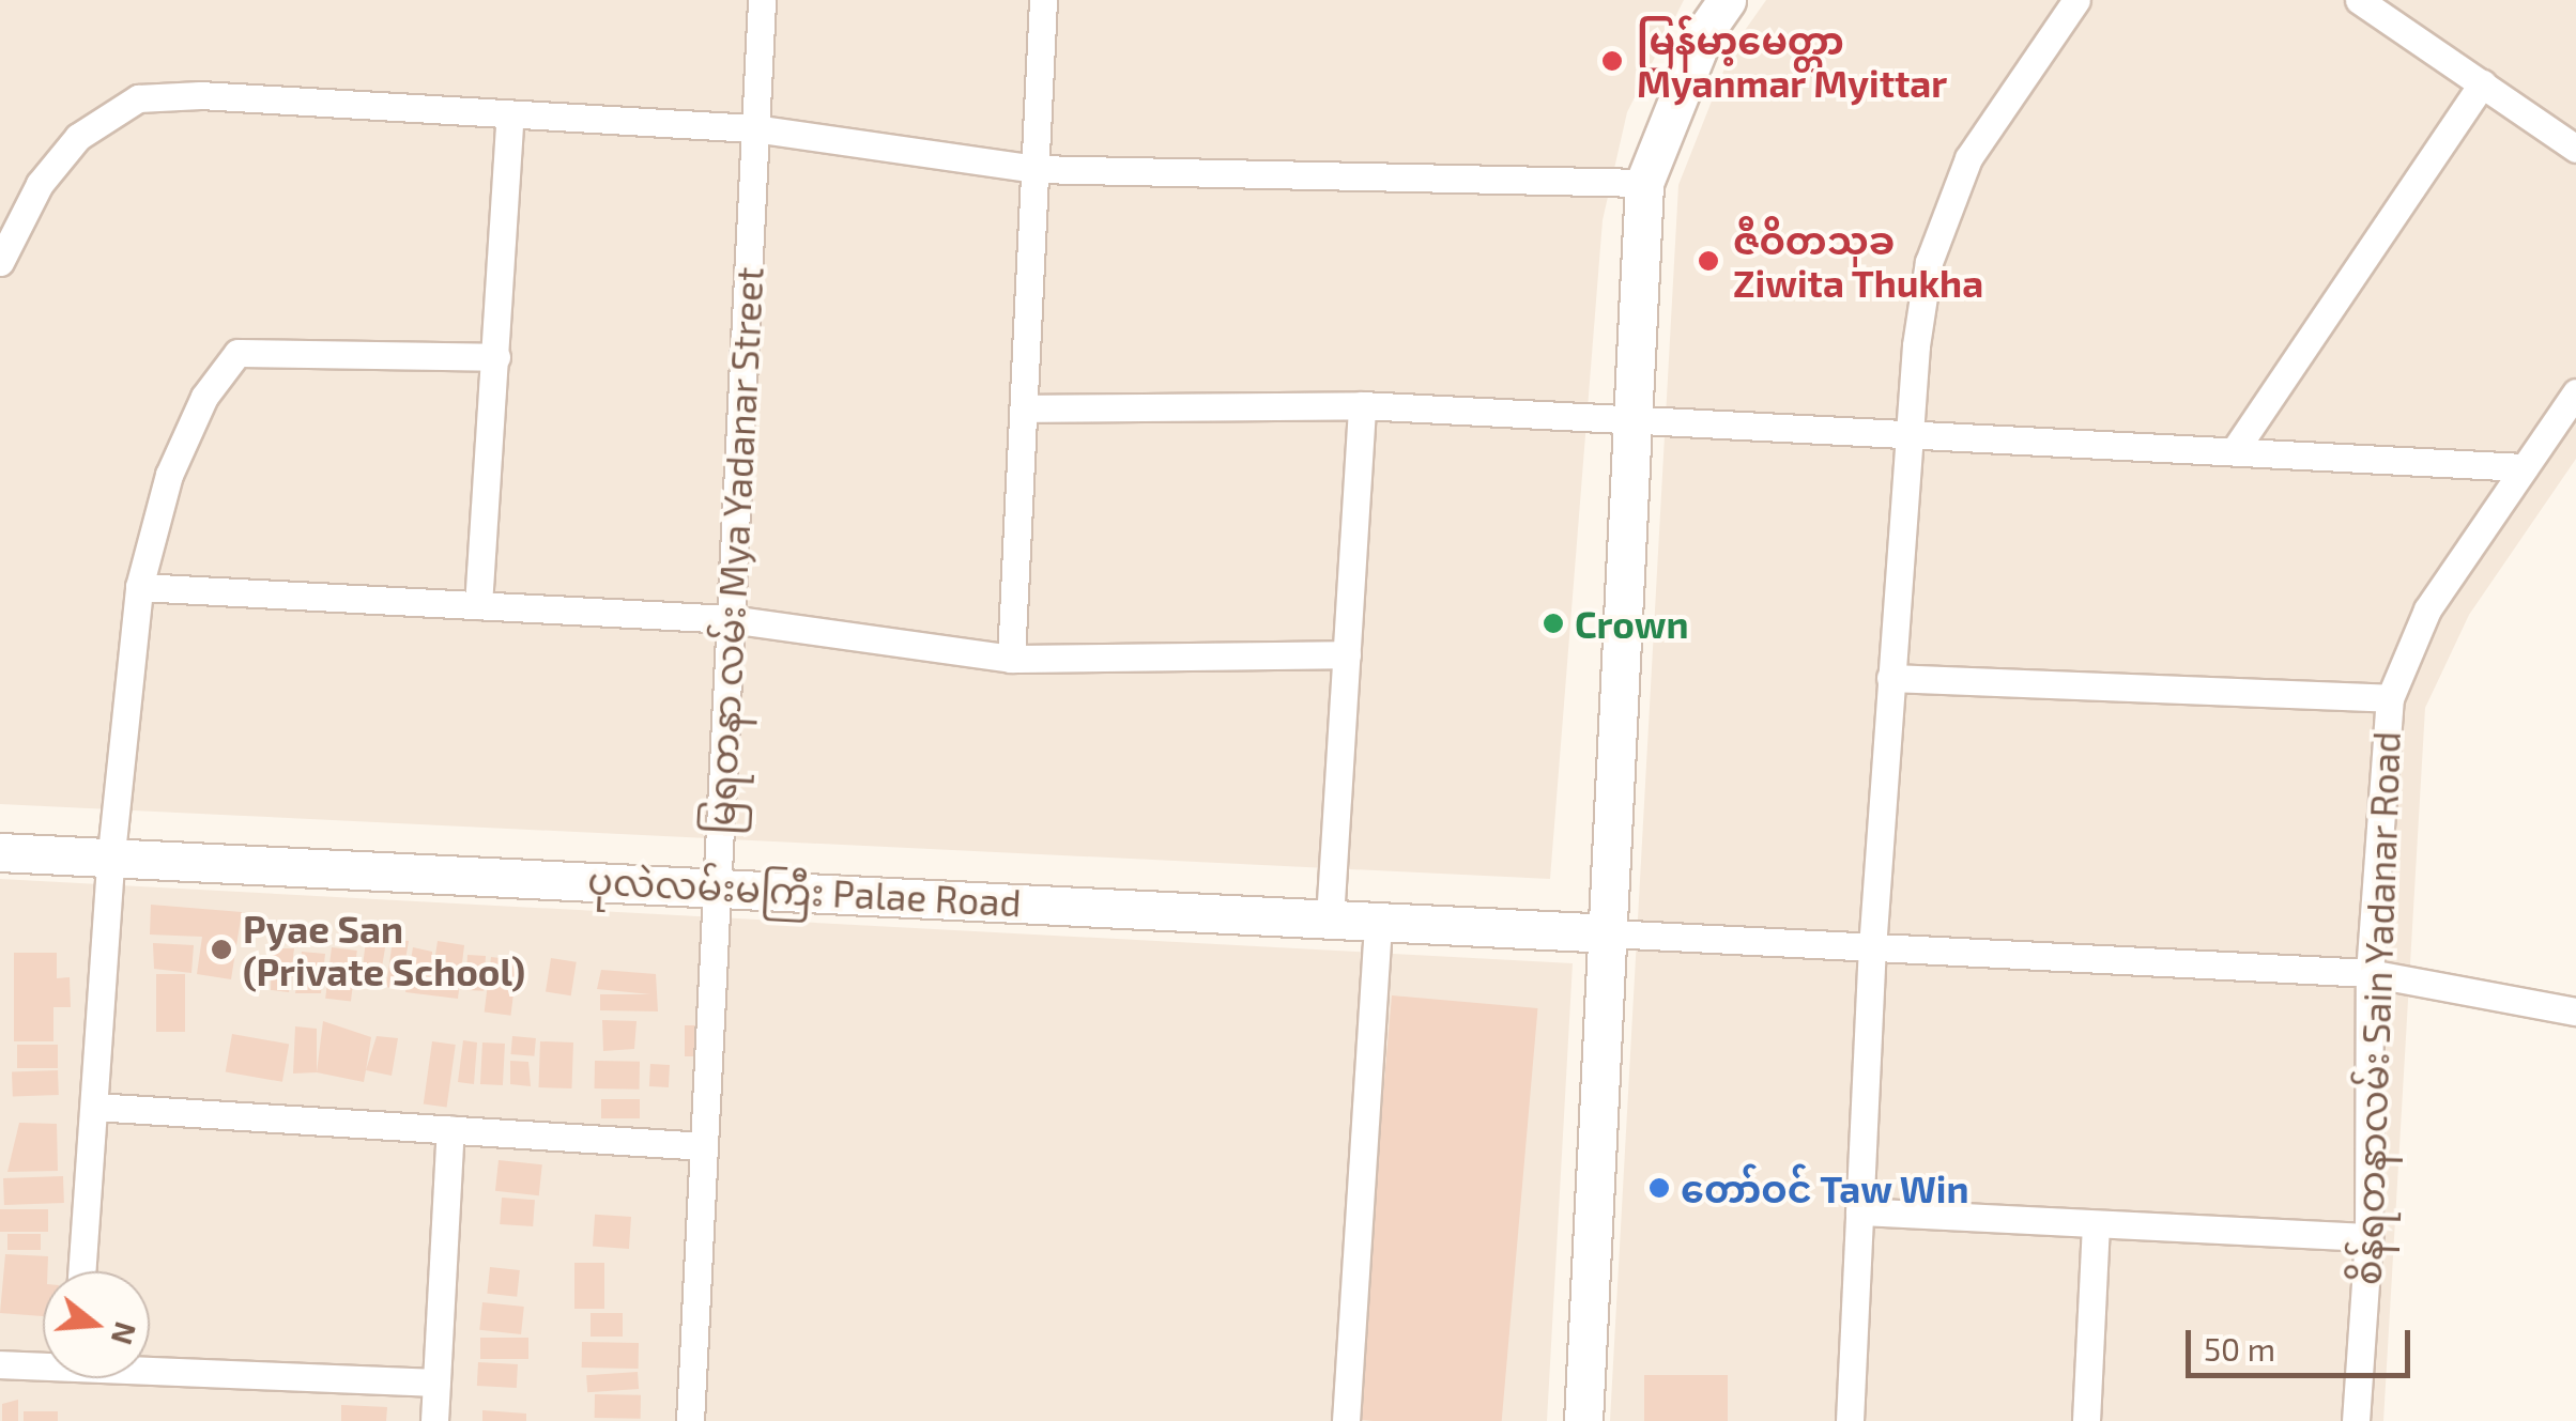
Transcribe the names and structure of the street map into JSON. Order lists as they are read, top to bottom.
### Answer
{
  "streets": {
    "street": ["မြရတနာ လမ်း Mya Yadanar Street", "ပုလဲလမ်းမကြီး Palae Road", "စိန်ရတနာလမ်း Sain Yadanar Road"]
  },
  "crossings": [
    ["မြရတနာ လမ်း Mya Yadanar Street", "ပုလဲလမ်းမကြီး Palae Road"]
  ],
  "places": [
    "မြန်မာ့မေတ္တာ Myanmar Myittar",
    "ဇီဝိတသုခ Ziwita Thukha",
    "Crown",
    "Pyae San (Private School)",
    "တော်ဝင် Taw Win"
  ],
  "scale_bar": "50 m",
  "north": "right"
}
